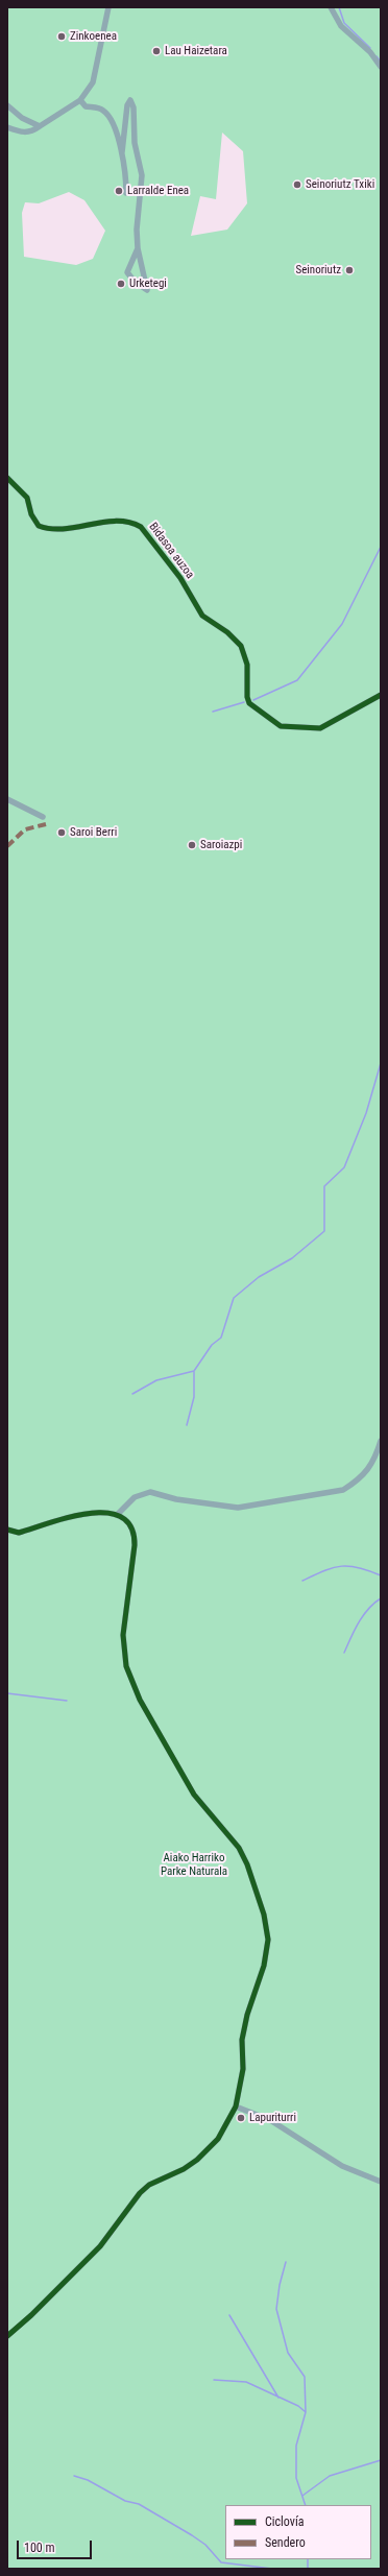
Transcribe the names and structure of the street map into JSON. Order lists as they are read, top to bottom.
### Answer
{
  "streets": {
    "street": ["Bidasoa auzoa"]
  },
  "parks": ["Aiako Harriko Parke Naturala"],
  "places": [
    "Zinkoenea",
    "Lau Haizetara",
    "Seinoriutz Txiki",
    "Larralde Enea",
    "Seinoriutz",
    "Urketegi",
    "Saroi Berri",
    "Saroiazpi",
    "Lapuriturri"
  ],
  "legend": ["Ciclovía", "Sendero"],
  "scale_bar": "100 m"
}
